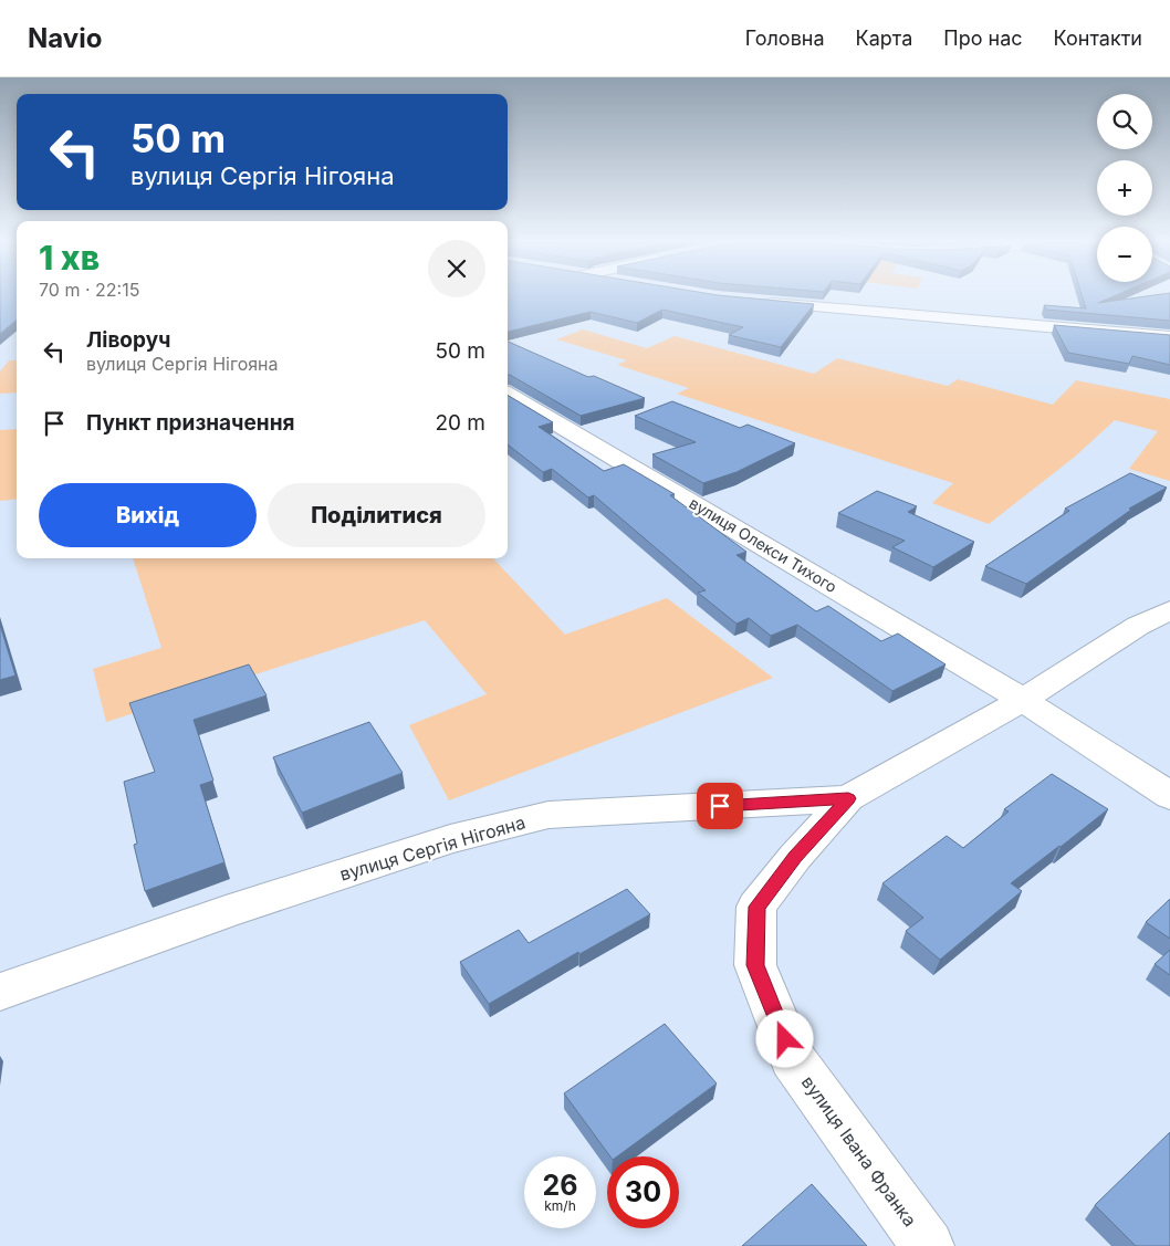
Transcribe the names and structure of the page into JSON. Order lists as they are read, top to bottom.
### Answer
{
  "streets": {
    "street": ["вулиця Олекси Тихого", "вулиця Сергія Нігояна", "вулиця Івана Франка"]
  },
  "crossings": [
    ["вулиця Олекси Тихого", "вулиця Сергія Нігояна"],
    ["вулиця Сергія Нігояна", "вулиця Івана Франка"]
  ],
  "page": {
    "header": "Navio",
    "nav": [
      "Головна",
      "Карта",
      "Про нас",
      "Контакти"
    ],
    "map_buttons": ["+", "−"],
    "turn": ["50 m", "вулиця Сергія Нігояна"],
    "heading": ["1 хв", "70 m · 22:15"],
    "list": [
      {
        "name": "Ліворуч",
        "note": "вулиця Сергія Нігояна",
        "value": "50 m"
      },
      {
        "name": "Пункт призначення",
        "value": "20 m"
      }
    ],
    "buttons": ["Вихід", "Поділитися"],
    "speed": "26 km/h",
    "limit": "30"
  }
}
